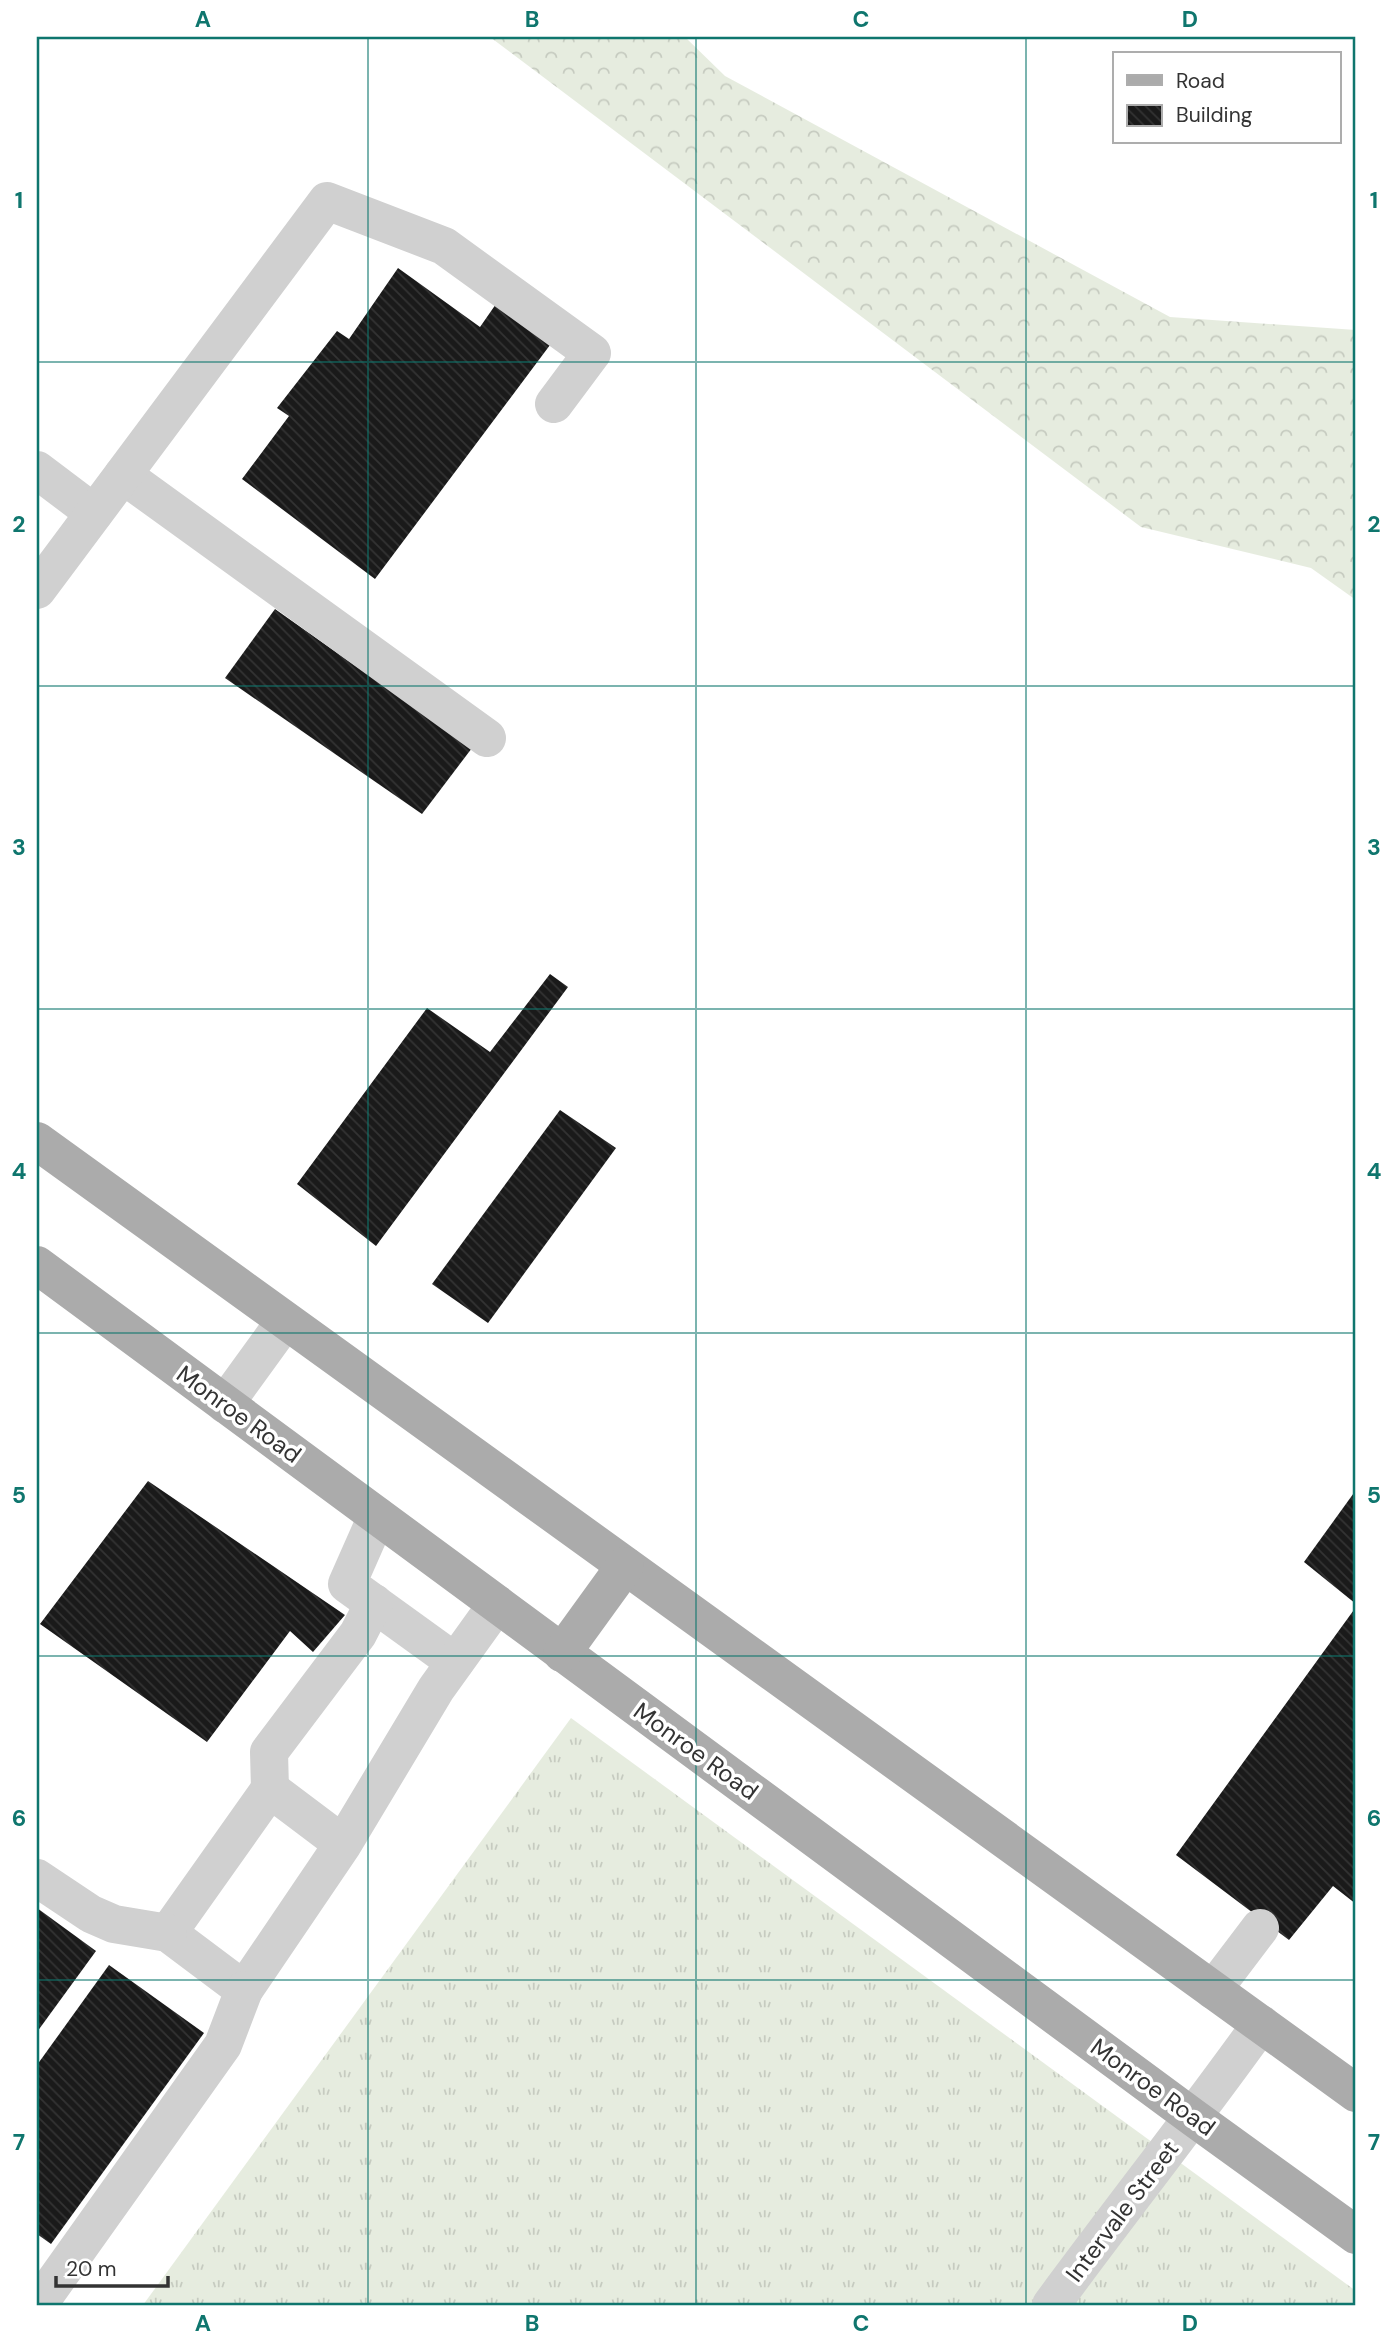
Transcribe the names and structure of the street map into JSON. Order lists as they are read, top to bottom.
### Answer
{
  "streets": {
    "main road": ["Monroe Road"],
    "street": ["Intervale Street"]
  },
  "crossings": [
    ["Monroe Road", "Intervale Street"]
  ],
  "legend": ["Road", "Building"],
  "scale_bar": "20 m",
  "grid": {
    "columns": [
      "A",
      "B",
      "C",
      "D"
    ],
    "rows": [
      "1",
      "2",
      "3",
      "4",
      "5",
      "6",
      "7"
    ]
  }
}
